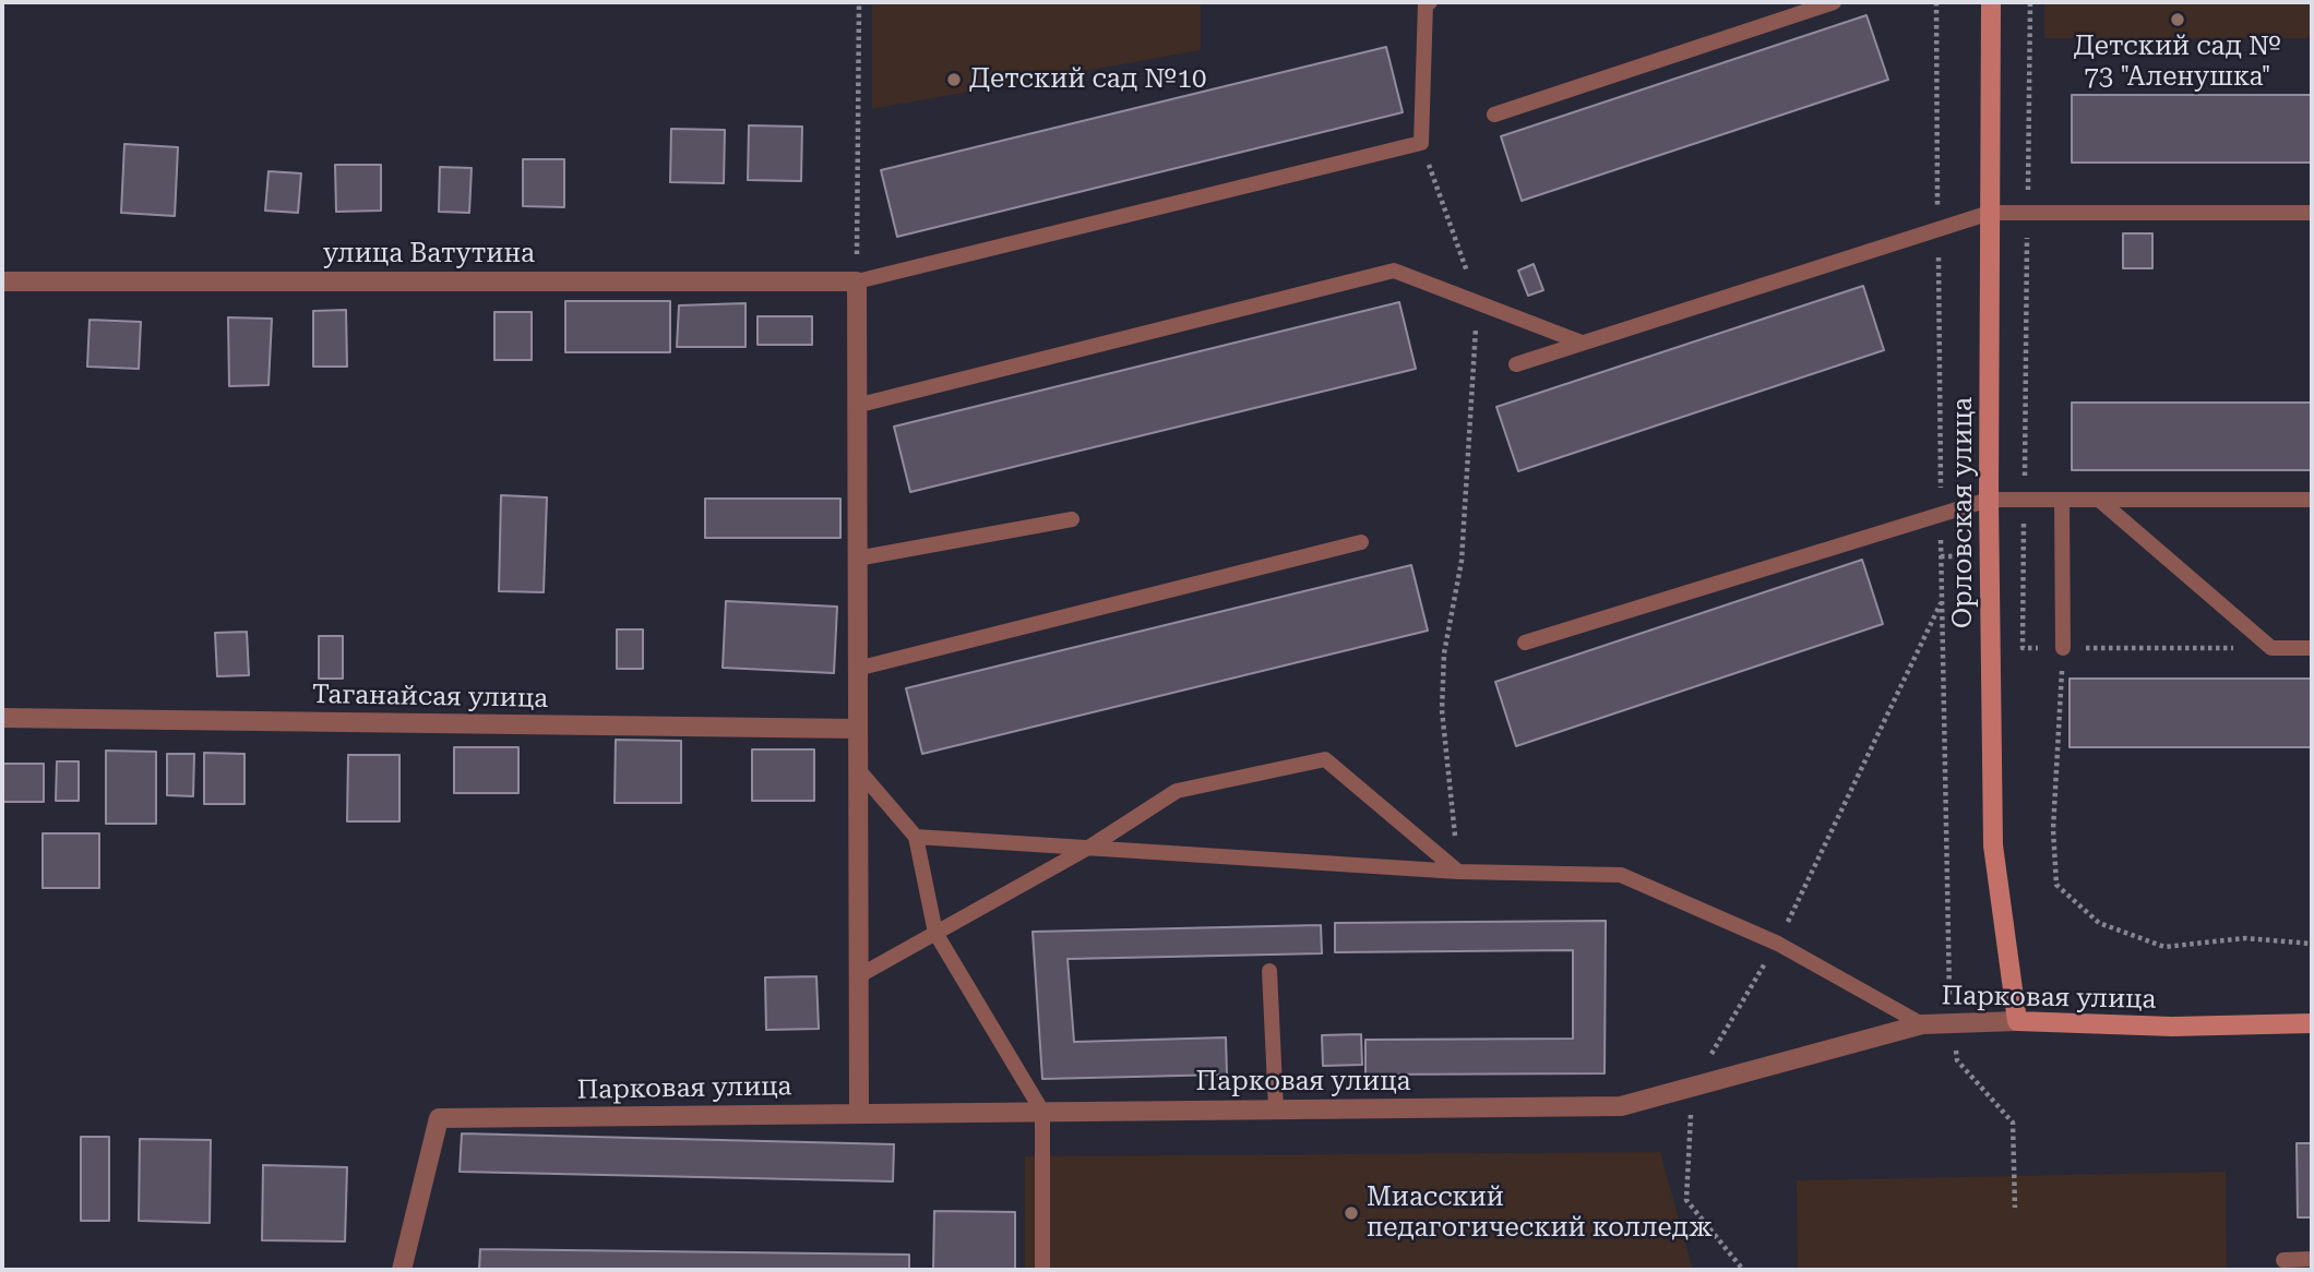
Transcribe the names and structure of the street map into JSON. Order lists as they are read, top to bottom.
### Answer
{
  "streets": {
    "street": [
      "улица Ватутина",
      "Орловская улица",
      "Таганайсая улица",
      "Парковая улица"
    ]
  },
  "crossings": [
    ["Орловская улица", "Парковая улица"]
  ],
  "places": ["Детский сад № 73 \"Аленушка\"", "Детский сад №10", "Миасский педагогический колледж"]
}
